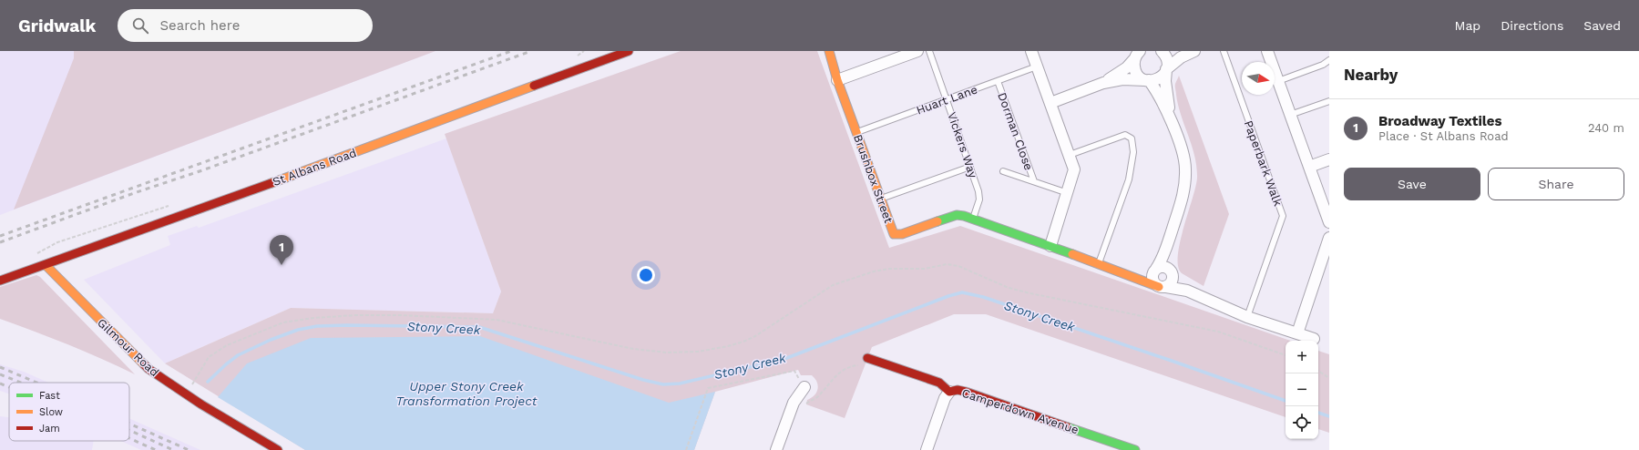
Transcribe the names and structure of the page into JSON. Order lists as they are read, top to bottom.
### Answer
{
  "streets": {
    "street": [
      "St Albans Road",
      "Brushbox Street",
      "Gilmour Road",
      "Camperdown Avenue"
    ],
    "lane": [
      "Huart Lane",
      "Dorman Close",
      "Vickers Way",
      "Paperbark Walk"
    ]
  },
  "crossings": [
    ["Huart Lane", "Dorman Close"],
    ["Huart Lane", "Vickers Way"],
    ["Huart Lane", "Brushbox Street"],
    ["Vickers Way", "Brushbox Street"],
    ["Paperbark Walk", "Brushbox Street"],
    ["St Albans Road", "Gilmour Road"]
  ],
  "water": ["Stony Creek", "Upper Stony Creek Transformation Project"],
  "legend": ["Fast", "Slow", "Jam"],
  "north": "right",
  "page": {
    "header": "Gridwalk",
    "search": "Search here",
    "nav": ["Map", "Directions", "Saved"],
    "heading": "Nearby",
    "list": [
      {
        "mark": "1",
        "name": "Broadway Textiles",
        "note": "Place · St Albans Road",
        "value": "240 m"
      }
    ],
    "buttons": ["Save", "Share"],
    "pins": "1",
    "map_buttons": ["+", "−"]
  }
}
